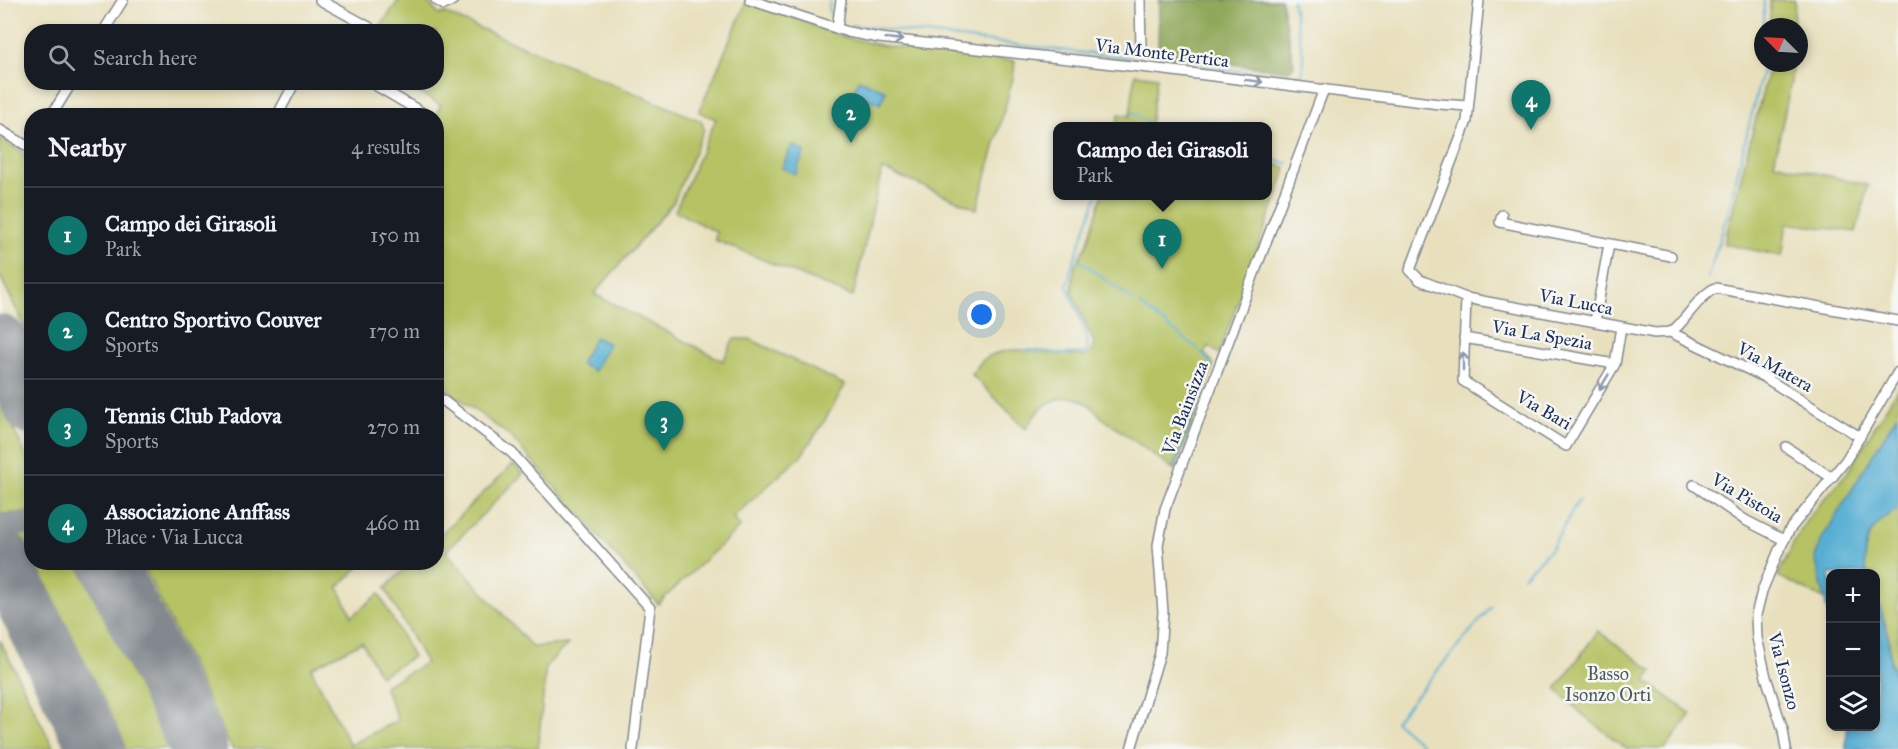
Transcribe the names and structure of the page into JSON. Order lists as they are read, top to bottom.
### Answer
{
  "streets": {
    "street": [
      "Via Monte Pertica",
      "Via Lucca",
      "Via La Spezia",
      "Via Matera",
      "Via Bainsizza",
      "Via Bari",
      "Via Pistoia",
      "Via Isonzo"
    ]
  },
  "crossings": [
    ["Via Monte Pertica", "Via Lucca"],
    ["Via Monte Pertica", "Via Bainsizza"],
    ["Via Lucca", "Via Matera"],
    ["Via Lucca", "Via Bari"],
    ["Via La Spezia", "Via Bari"],
    ["Via Matera", "Via Isonzo"],
    ["Via Pistoia", "Via Isonzo"]
  ],
  "one_way": ["Via Monte Pertica"],
  "parks": ["Basso Isonzo Orti"],
  "north": "top left",
  "page": {
    "search": "Search here",
    "pins": [
      "4",
      "2",
      "1",
      "3"
    ],
    "heading": ["Nearby", "4 results"],
    "popup": ["Campo dei Girasoli", "Park"],
    "list": [
      {
        "mark": "1",
        "name": "Campo dei Girasoli",
        "note": "Park",
        "value": "150 m"
      },
      {
        "mark": "2",
        "name": "Centro Sportivo Couver",
        "note": "Sports",
        "value": "170 m"
      },
      {
        "mark": "3",
        "name": "Tennis Club Padova",
        "note": "Sports",
        "value": "270 m"
      },
      {
        "mark": "4",
        "name": "Associazione Anffass",
        "note": "Place · Via Lucca",
        "value": "460 m"
      }
    ],
    "map_buttons": ["+", "−"]
  }
}
